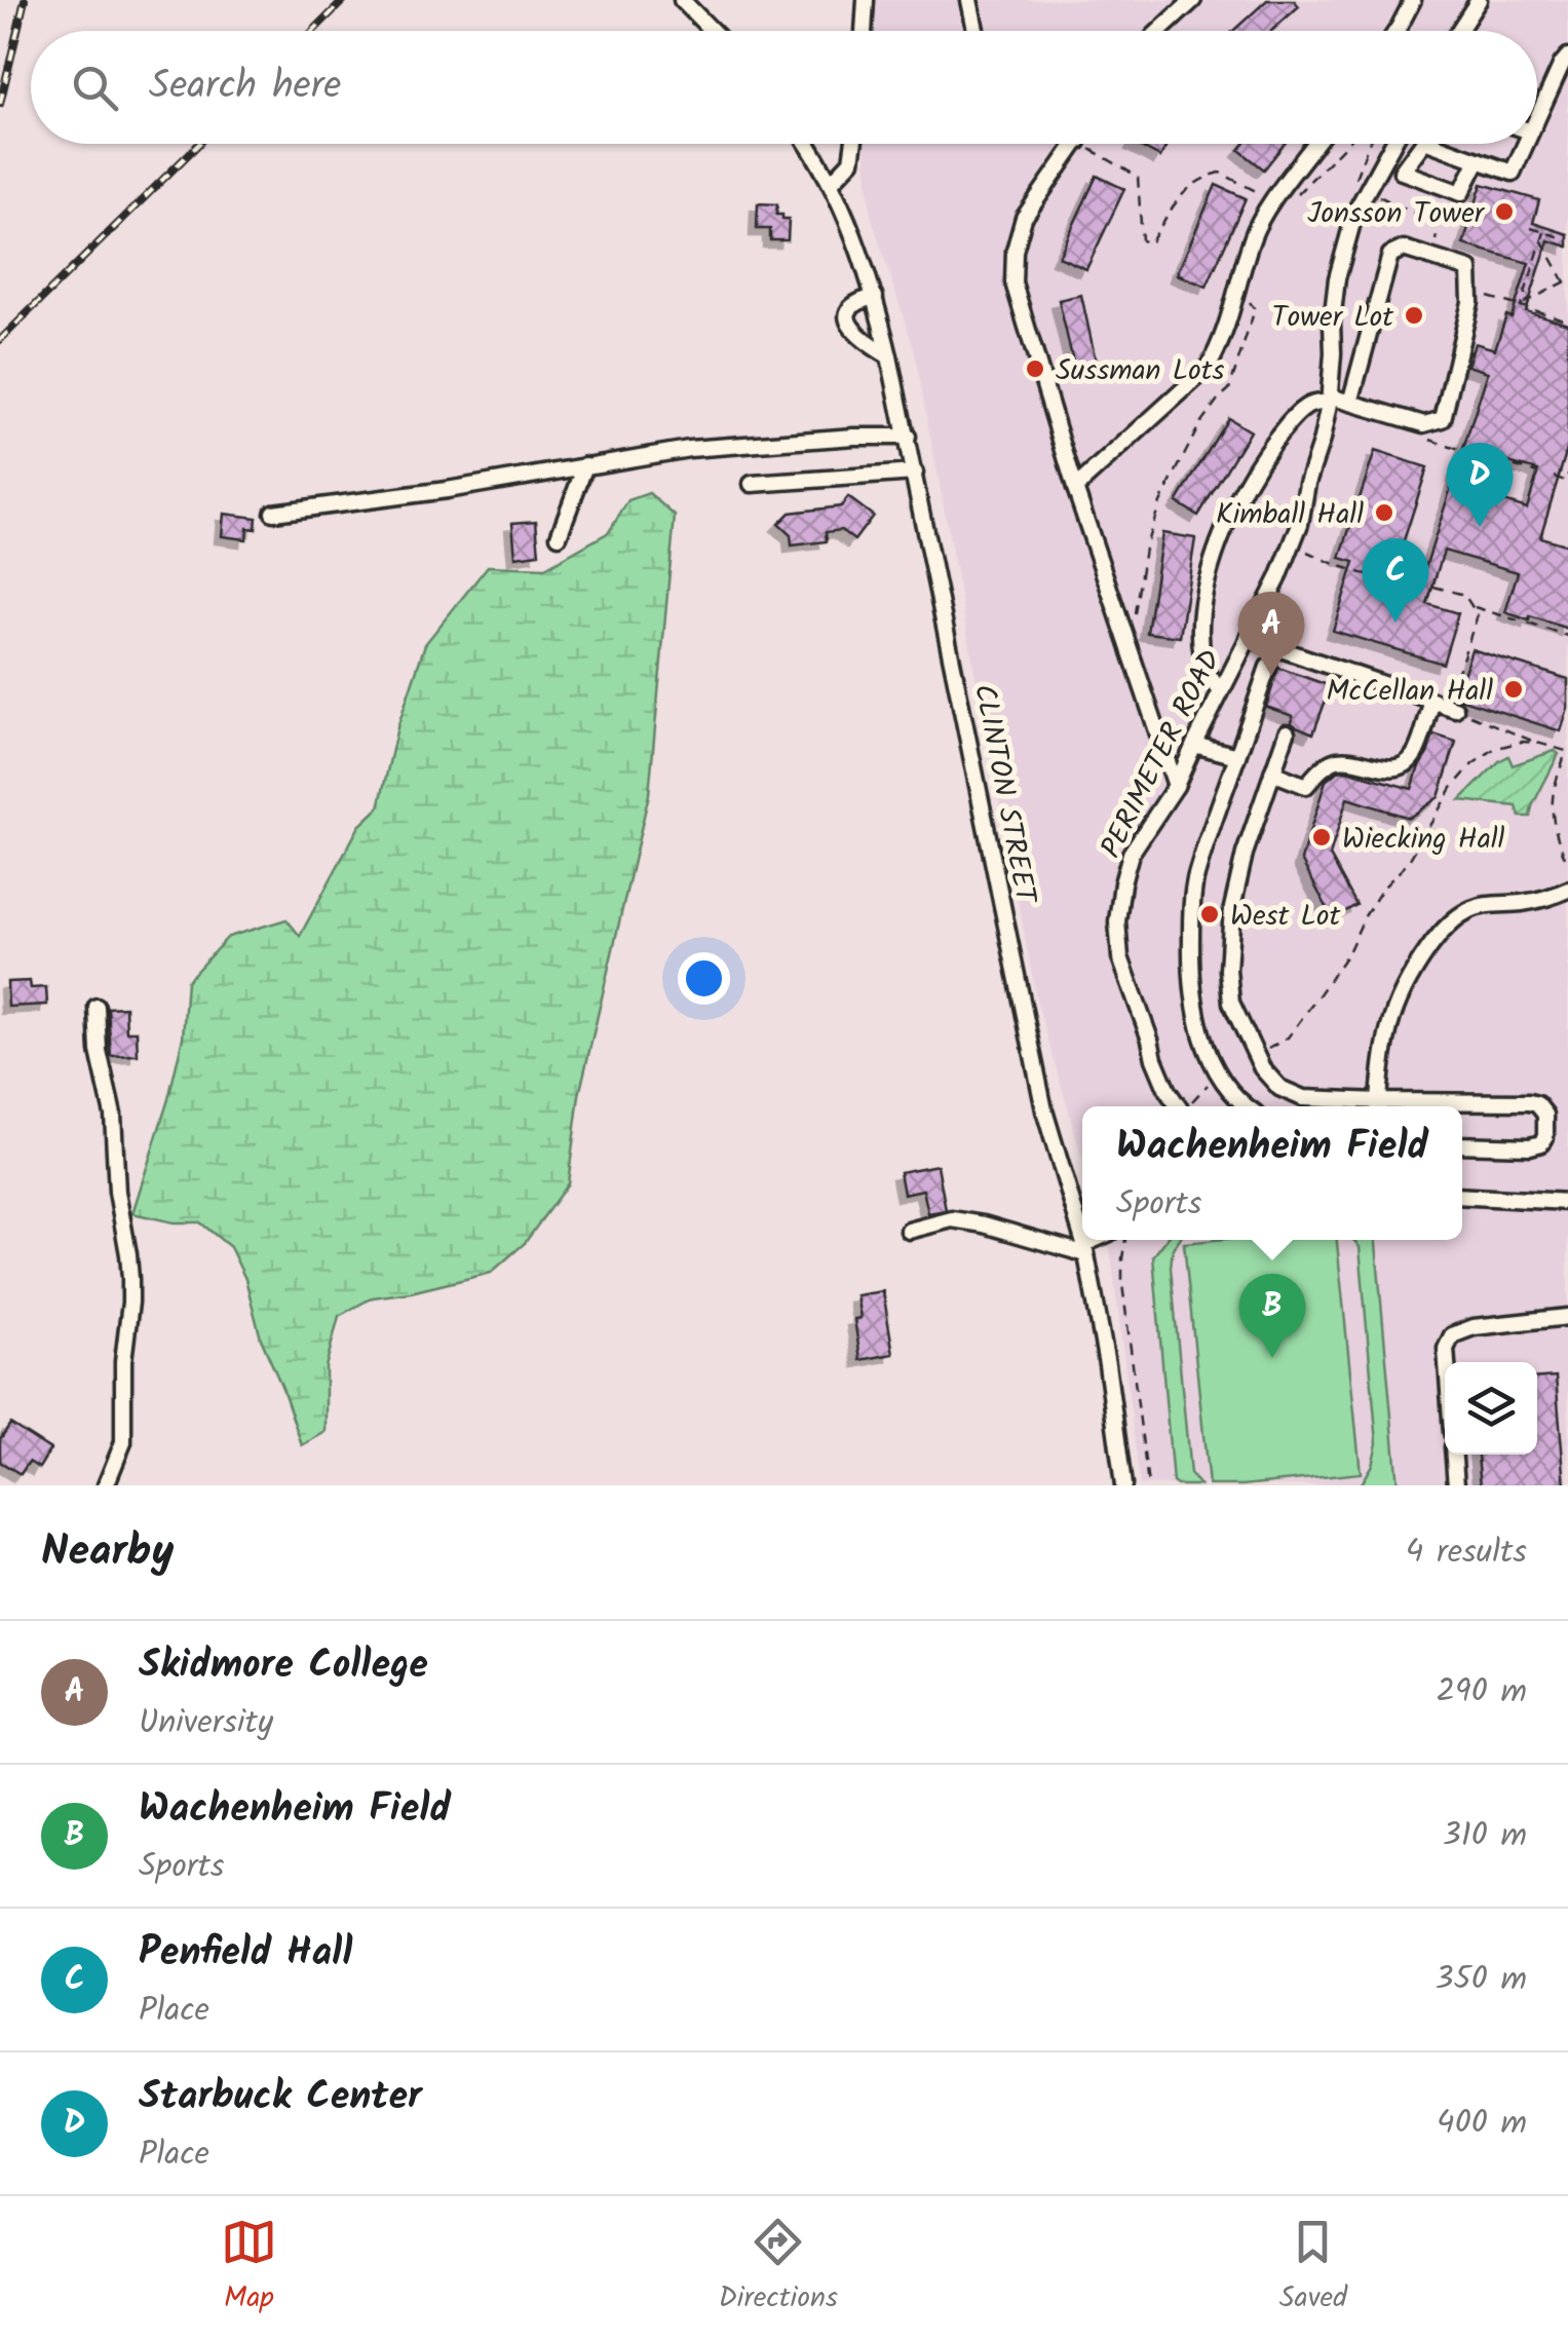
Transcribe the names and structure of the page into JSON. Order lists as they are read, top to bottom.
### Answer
{
  "streets": {
    "street": ["PERIMETER ROAD", "CLINTON STREET"]
  },
  "places": [
    "Jonsson Tower",
    "Tower Lot",
    "Sussman Lots",
    "Kimball Hall",
    "McCellan Hall",
    "Wiecking Hall",
    "West Lot"
  ],
  "page": {
    "search": "Search here",
    "pins": [
      "D",
      "C",
      "A",
      "B"
    ],
    "popup": ["Wachenheim Field", "Sports"],
    "heading": ["Nearby", "4 results"],
    "list": [
      {
        "mark": "A",
        "name": "Skidmore College",
        "note": "University",
        "value": "290 m"
      },
      {
        "mark": "B",
        "name": "Wachenheim Field",
        "note": "Sports",
        "value": "310 m"
      },
      {
        "mark": "C",
        "name": "Penfield Hall",
        "note": "Place",
        "value": "350 m"
      },
      {
        "mark": "D",
        "name": "Starbuck Center",
        "note": "Place",
        "value": "400 m"
      }
    ],
    "nav": ["Map", "Directions", "Saved"]
  }
}
